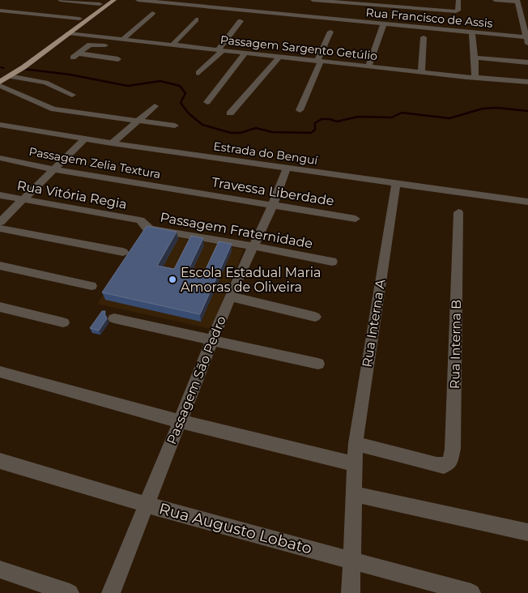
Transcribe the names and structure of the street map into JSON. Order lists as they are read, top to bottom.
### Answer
{
  "streets": {
    "street": [
      "Rua Francisco de Assis",
      "Passagem Sargento Getúlio",
      "Estrada do Benguí",
      "Passagem Zelia Textura",
      "Travessa Liberdade",
      "Rua Vitória Regia",
      "Passagem Fraternidade",
      "Rua Interna A",
      "Rua Interna B",
      "Passagem São Pedro",
      "Rua Augusto Lobato"
    ]
  },
  "crossings": [
    ["Estrada do Benguí", "Rua Interna A"],
    ["Estrada do Benguí", "Passagem São Pedro"],
    ["Passagem Zelia Textura", "Travessa Liberdade"],
    ["Travessa Liberdade", "Passagem São Pedro"],
    ["Rua Vitória Regia", "Passagem Fraternidade"],
    ["Passagem Fraternidade", "Passagem São Pedro"],
    ["Rua Interna A", "Rua Interna B"],
    ["Rua Interna A", "Rua Augusto Lobato"],
    ["Passagem São Pedro", "Rua Augusto Lobato"]
  ],
  "places": ["Escola Estadual Maria Amoras de Oliveira"]
}
